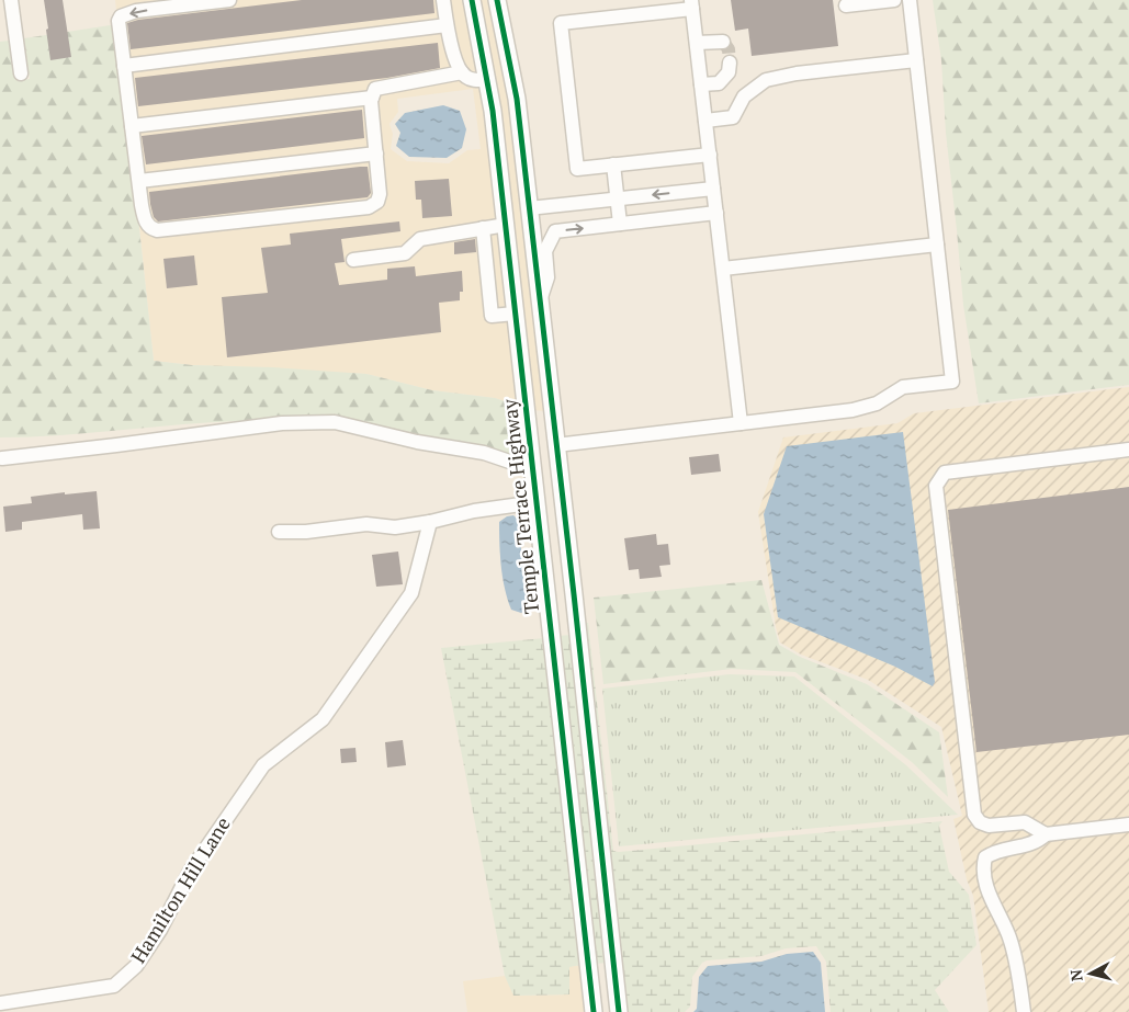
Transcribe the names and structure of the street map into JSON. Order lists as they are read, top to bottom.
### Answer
{
  "streets": {
    "main road": ["Temple Terrace Highway"],
    "street": ["Hamilton Hill Lane"]
  },
  "north": "left"
}
